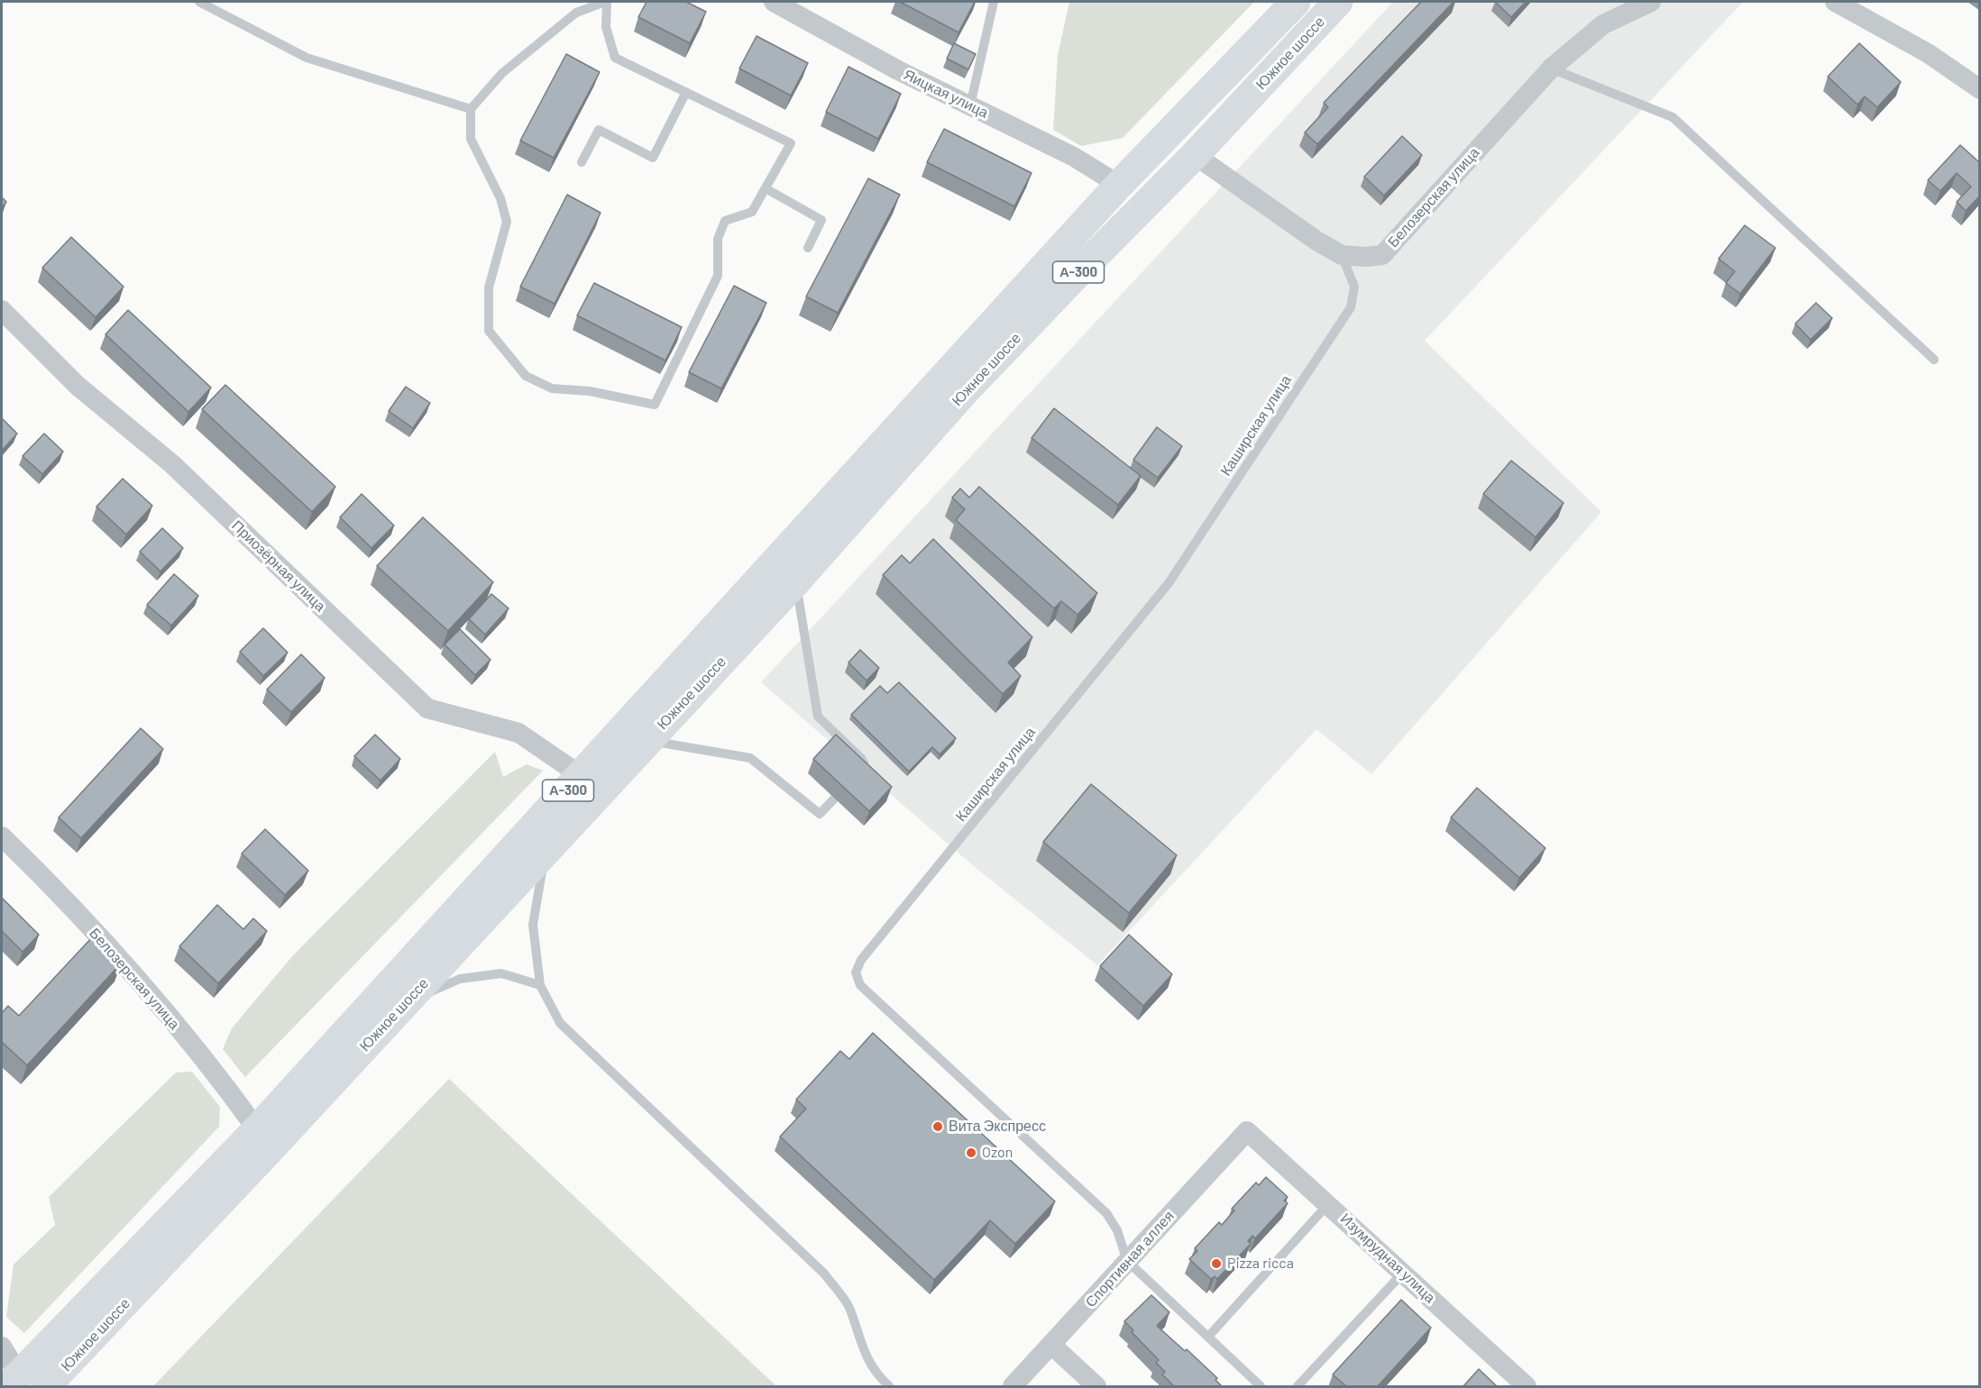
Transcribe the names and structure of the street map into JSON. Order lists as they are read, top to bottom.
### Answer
{
  "streets": {
    "main road": ["Южное шоссе", "А-300"],
    "street": [
      "Яицкая улица",
      "Белозерская улица",
      "Приозёрная улица",
      "Изумрудная улица",
      "Спортивная аллея"
    ],
    "lane": ["Каширская улица"]
  },
  "crossings": [
    ["Южное шоссе", "Яицкая улица"],
    ["Южное шоссе", "Белозерская улица"],
    ["Южное шоссе", "Приозёрная улица"],
    ["Белозерская улица", "Каширская улица"],
    ["Каширская улица", "Спортивная аллея"],
    ["Изумрудная улица", "Спортивная аллея"]
  ],
  "places": ["Вита Экспресс", "Ozon", "Pizza ricca"]
}
